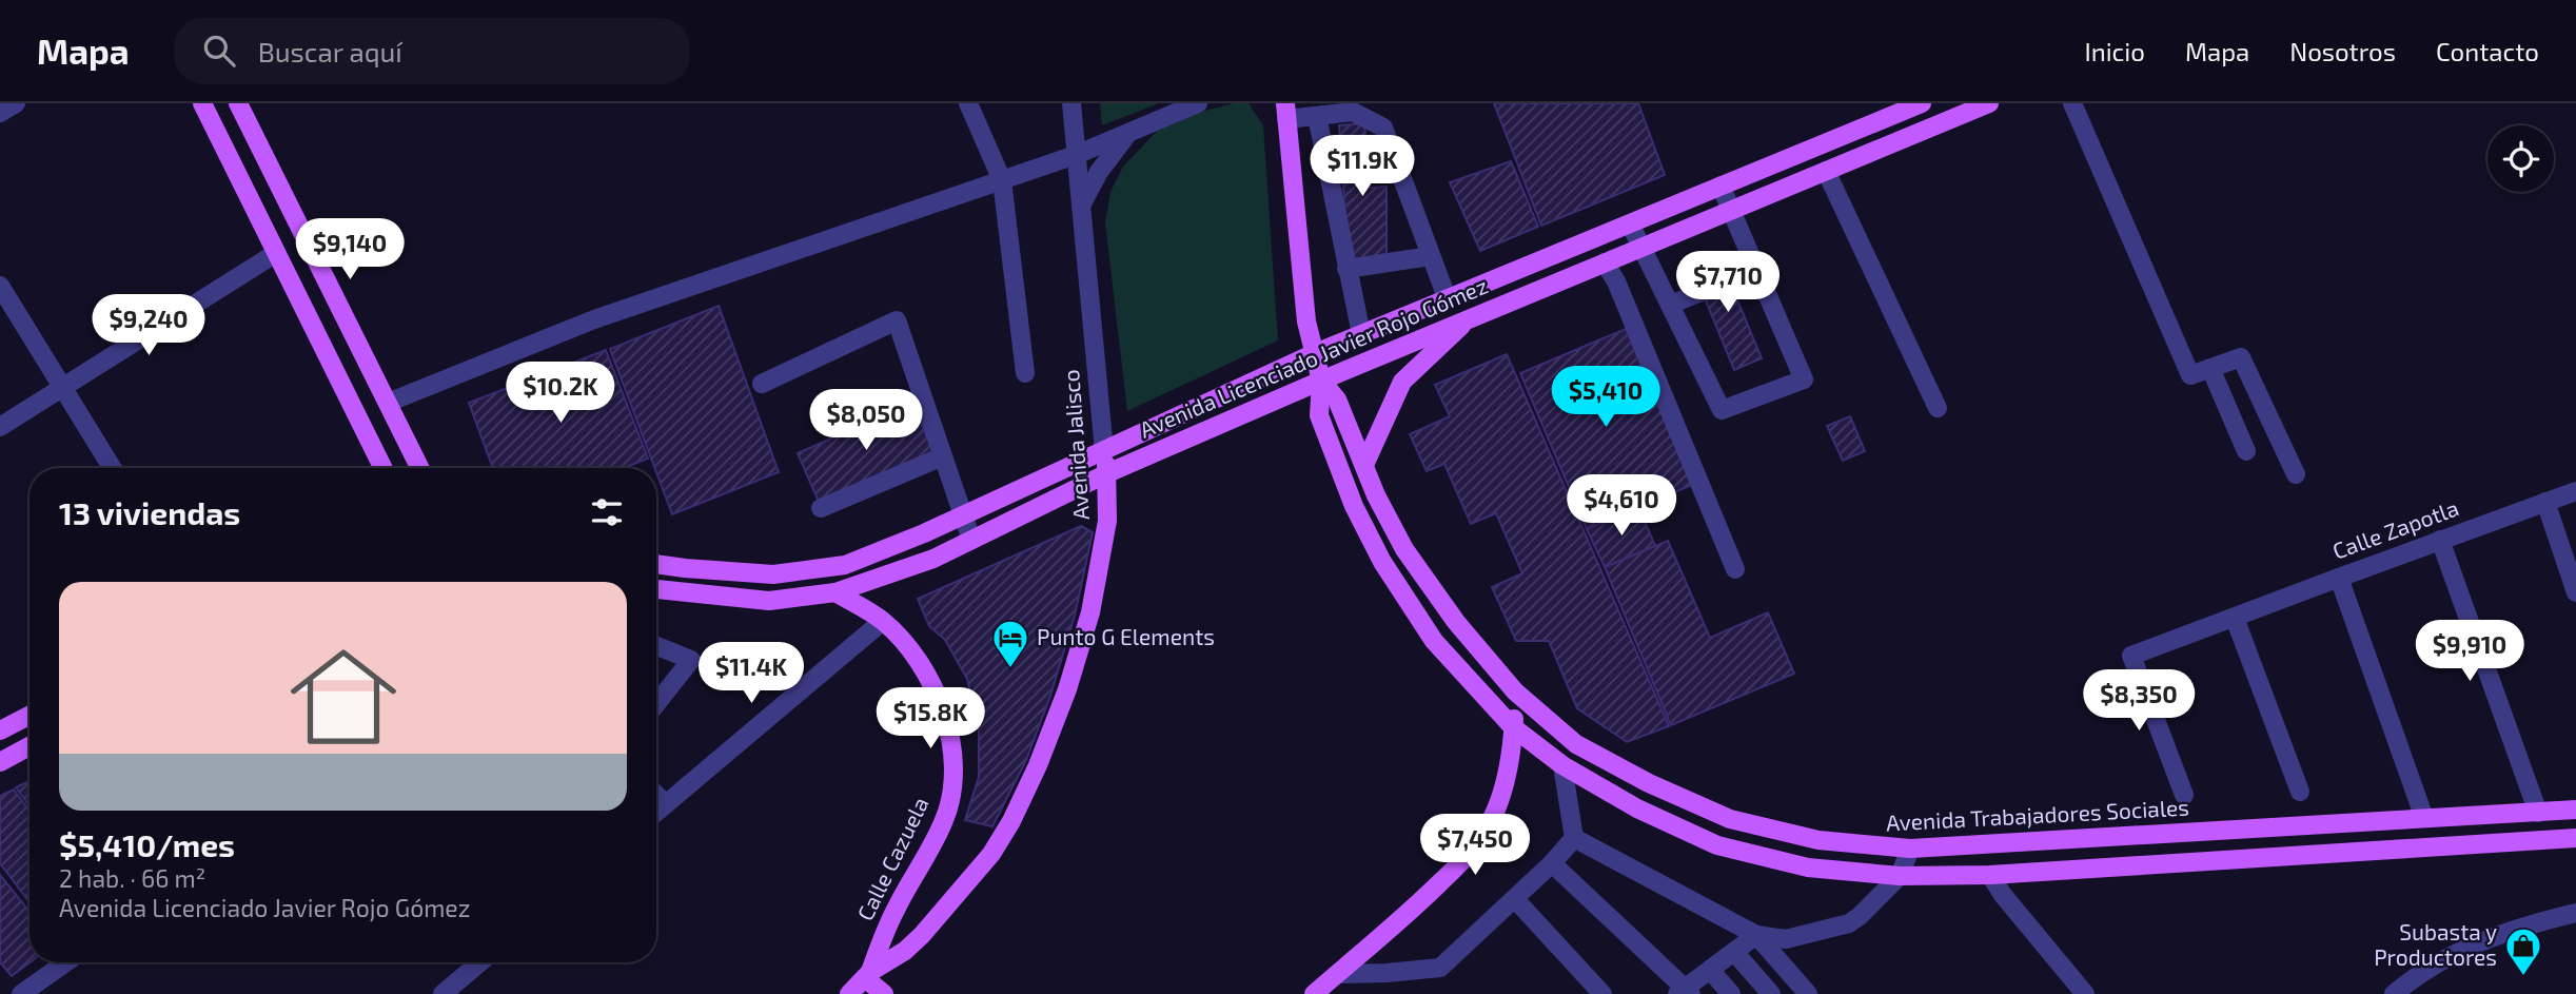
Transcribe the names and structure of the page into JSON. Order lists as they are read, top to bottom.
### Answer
{
  "streets": {
    "main road": [
      "Avenida Licenciado Javier Rojo Gómez",
      "Avenida Jalisco",
      "Avenida Trabajadores Sociales",
      "Calle Cazuela"
    ],
    "street": ["Calle Zapotla"]
  },
  "crossings": [
    ["Avenida Licenciado Javier Rojo Gómez", "Avenida Jalisco"],
    ["Avenida Licenciado Javier Rojo Gómez", "Avenida Trabajadores Sociales"],
    ["Avenida Licenciado Javier Rojo Gómez", "Calle Cazuela"],
    ["Avenida Jalisco", "Calle Cazuela"]
  ],
  "places": {
    "hotel": ["Punto G Elements"],
    "shop": ["Subasta y Productores"]
  },
  "page": {
    "header": "Mapa",
    "search": "Buscar aquí",
    "nav": [
      "Inicio",
      "Mapa",
      "Nosotros",
      "Contacto"
    ],
    "price": [
      "$11.9K",
      "$9,140",
      "$7,710",
      "$9,240",
      "$10.2K",
      "$5,410",
      "$8,050",
      "$4,610",
      "$9,910",
      "$11.4K",
      "$8,350",
      "$15.8K",
      "$7,450"
    ],
    "heading": "13 viviendas",
    "list": [
      {
        "name": "$5,410/mes",
        "note": "2 hab. · 66 m² · Avenida Licenciado Javier Rojo Gómez"
      }
    ]
  }
}
